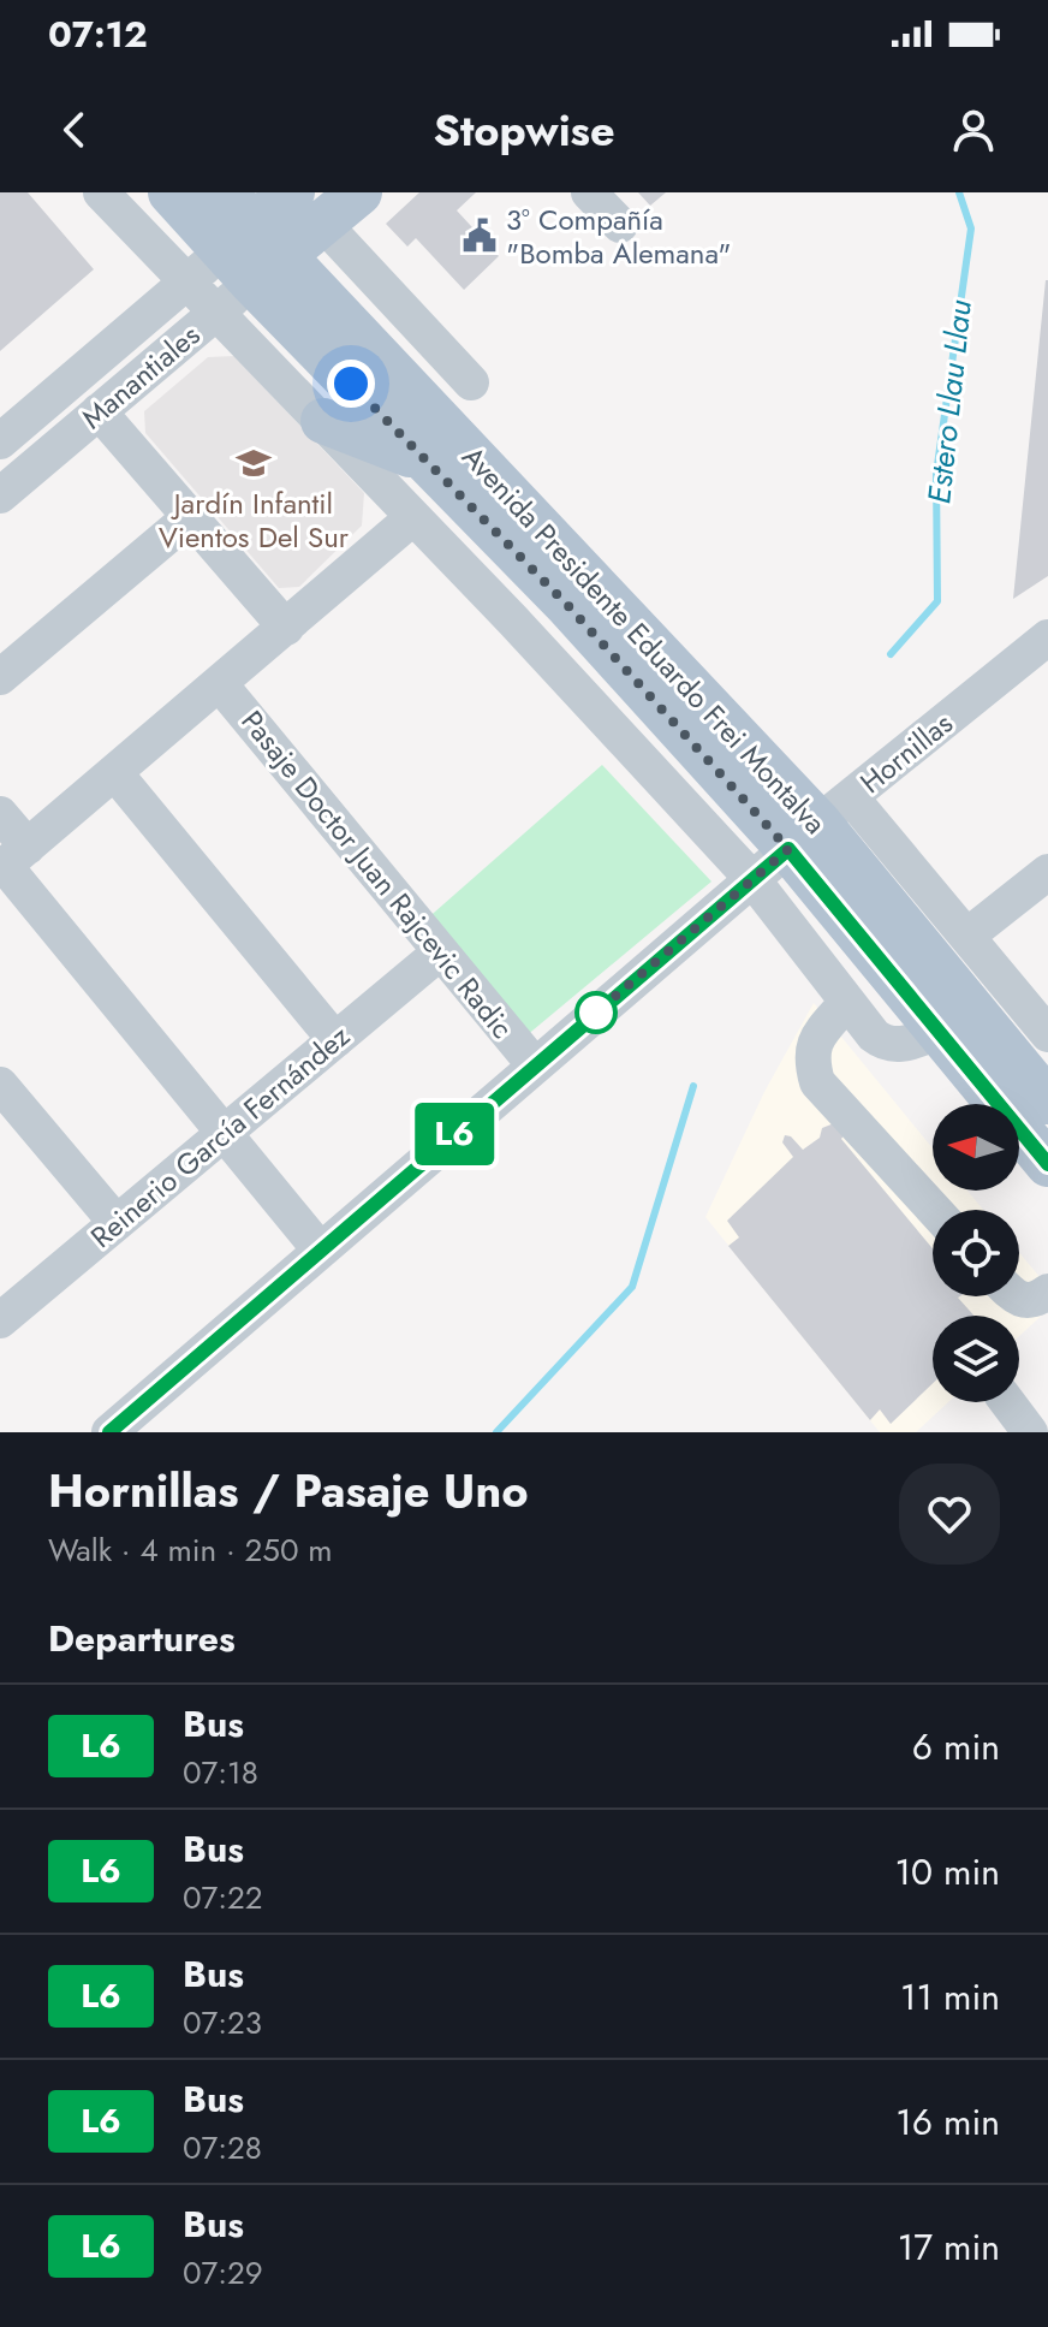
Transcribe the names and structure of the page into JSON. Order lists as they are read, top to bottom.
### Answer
{
  "streets": {
    "main road": ["Avenida Presidente Eduardo Frei Montalva"],
    "street": [
      "Manantiales",
      "Hornillas",
      "Pasaje Doctor Juan Rajcevic Radic",
      "Reinerio García Fernández"
    ]
  },
  "crossings": [
    ["Manantiales", "Avenida Presidente Eduardo Frei Montalva"],
    ["Avenida Presidente Eduardo Frei Montalva", "Hornillas"],
    ["Hornillas", "Pasaje Doctor Juan Rajcevic Radic"],
    ["Pasaje Doctor Juan Rajcevic Radic", "Reinerio García Fernández"]
  ],
  "water": ["Estero Llau Llau"],
  "places": {
    "public building": ["3º Compañía \"Bomba Alemana\""],
    "school or university": ["Jardín Infantil Vientos Del Sur"]
  },
  "lines": ["bus line L6"],
  "north": "left",
  "page": {
    "status": "07:12",
    "header": "Stopwise",
    "on_map": "L6",
    "heading": [
      ["Hornillas / Pasaje Uno", "Walk · 4 min · 250 m"],
      "Departures"
    ],
    "list": [
      {
        "mark": "L6",
        "name": "Bus",
        "note": "07:18",
        "value": "6 min"
      },
      {
        "mark": "L6",
        "name": "Bus",
        "note": "07:22",
        "value": "10 min"
      },
      {
        "mark": "L6",
        "name": "Bus",
        "note": "07:23",
        "value": "11 min"
      },
      {
        "mark": "L6",
        "name": "Bus",
        "note": "07:28",
        "value": "16 min"
      },
      {
        "mark": "L6",
        "name": "Bus",
        "note": "07:29",
        "value": "17 min"
      }
    ]
  }
}
